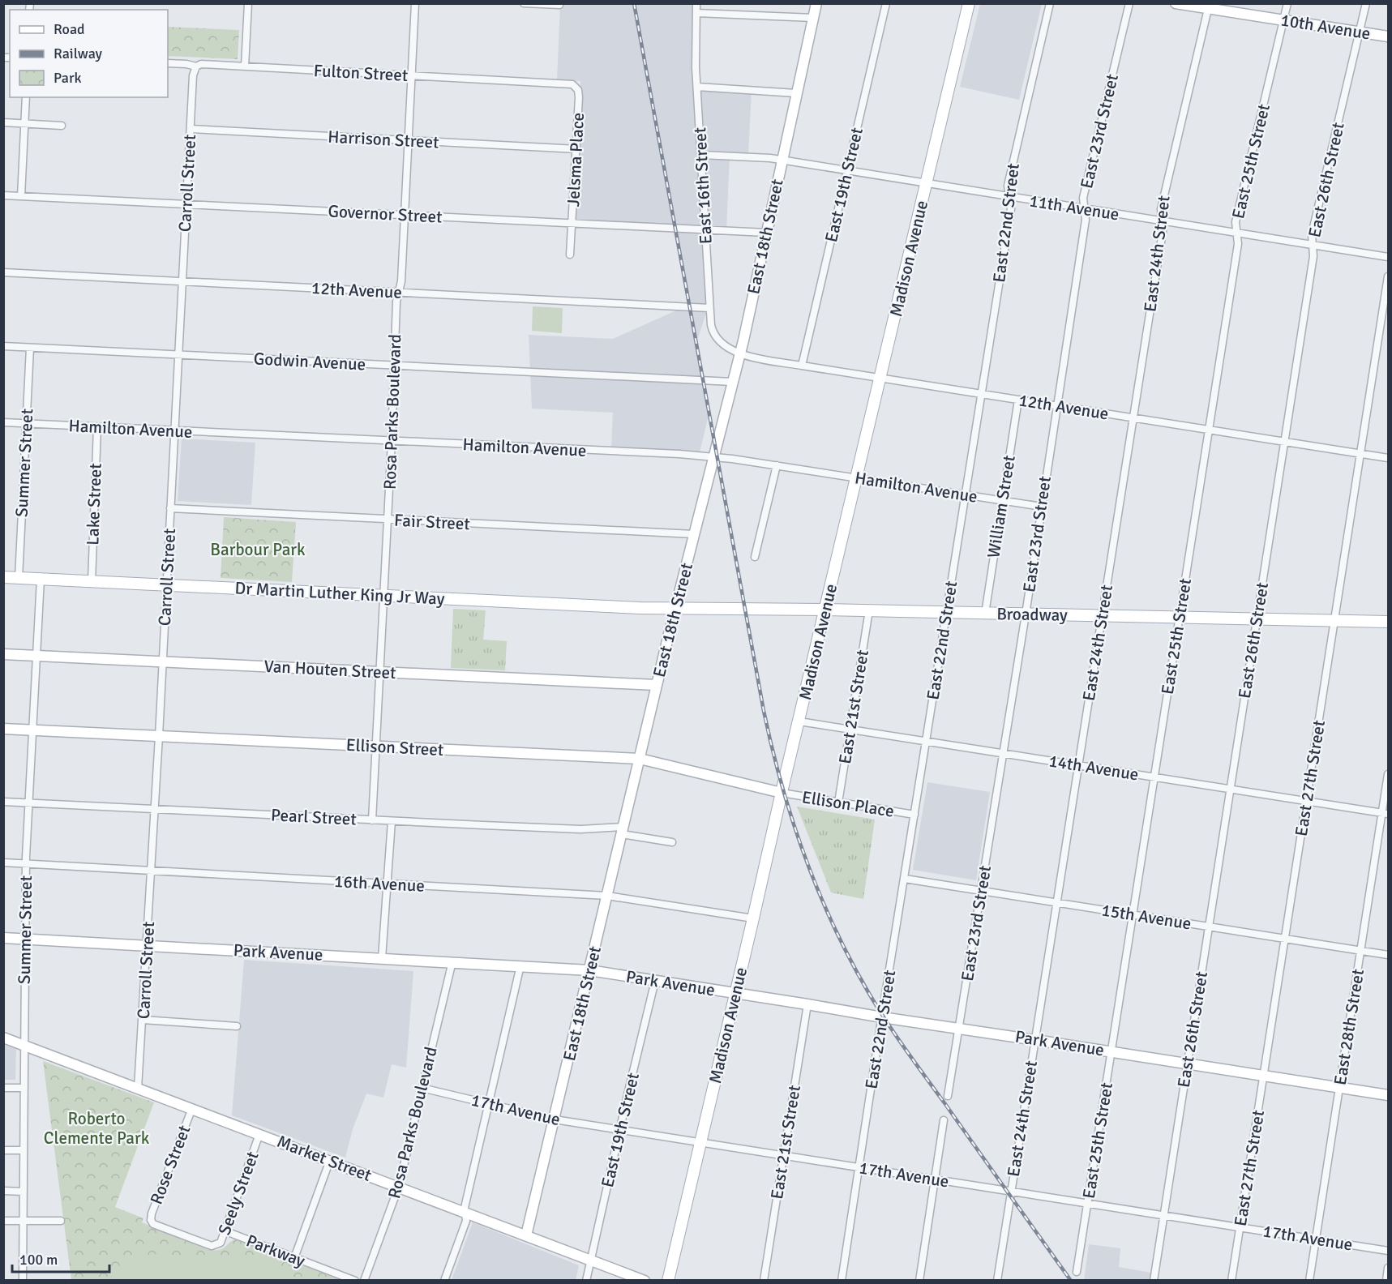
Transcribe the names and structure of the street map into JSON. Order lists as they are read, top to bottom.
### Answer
{
  "streets": {
    "main road": ["Madison Avenue", "Dr Martin Luther King Jr Way", "Broadway"],
    "street": [
      "10th Avenue",
      "Fulton Street",
      "East 23rd Street",
      "Harrison Street",
      "Jelsma Place",
      "East 25th Street",
      "East 26th Street",
      "Carroll Street",
      "East 19th Street",
      "East 16th Street",
      "11th Avenue",
      "Governor Street",
      "East 22nd Street",
      "East 18th Street",
      "East 24th Street",
      "12th Avenue",
      "Godwin Avenue",
      "Rosa Parks Boulevard",
      "Hamilton Avenue",
      "Summer Street",
      "Lake Street",
      "William Street",
      "Fair Street",
      "Van Houten Street",
      "East 21st Street",
      "Ellison Street",
      "14th Avenue",
      "East 27th Street",
      "Ellison Place",
      "Pearl Street",
      "16th Avenue",
      "15th Avenue",
      "Park Avenue",
      "East 28th Street",
      "17th Avenue",
      "Market Street",
      "Rose Street",
      "Seely Street",
      "Parkway"
    ]
  },
  "crossings": [
    ["10th Avenue", "East 25th Street"],
    ["10th Avenue", "East 26th Street"],
    ["10th Avenue", "East 24th Street"],
    ["Fulton Street", "Jelsma Place"],
    ["Fulton Street", "Carroll Street"],
    ["Fulton Street", "Rosa Parks Boulevard"],
    ["East 23rd Street", "11th Avenue"],
    ["East 23rd Street", "12th Avenue"],
    ["East 23rd Street", "Hamilton Avenue"],
    ["East 23rd Street", "Broadway"],
    ["East 23rd Street", "14th Avenue"],
    ["East 23rd Street", "15th Avenue"],
    ["East 23rd Street", "Park Avenue"],
    ["Harrison Street", "Jelsma Place"],
    ["Harrison Street", "Carroll Street"],
    ["Harrison Street", "Rosa Parks Boulevard"],
    ["Jelsma Place", "Governor Street"],
    ["East 25th Street", "11th Avenue"],
    ["East 25th Street", "12th Avenue"],
    ["East 25th Street", "Broadway"],
    ["East 25th Street", "14th Avenue"],
    ["East 25th Street", "15th Avenue"],
    ["East 25th Street", "Park Avenue"],
    ["East 25th Street", "17th Avenue"],
    ["East 26th Street", "11th Avenue"],
    ["East 26th Street", "12th Avenue"],
    ["East 26th Street", "Broadway"],
    ["East 26th Street", "14th Avenue"],
    ["East 26th Street", "15th Avenue"],
    ["East 26th Street", "Park Avenue"],
    ["East 26th Street", "17th Avenue"],
    ["Carroll Street", "Governor Street"],
    ["Carroll Street", "12th Avenue"],
    ["Carroll Street", "Godwin Avenue"],
    ["Carroll Street", "Hamilton Avenue"],
    ["Carroll Street", "Fair Street"],
    ["Carroll Street", "Dr Martin Luther King Jr Way"],
    ["Carroll Street", "Van Houten Street"],
    ["Carroll Street", "Ellison Street"],
    ["Carroll Street", "Pearl Street"],
    ["Carroll Street", "16th Avenue"],
    ["Carroll Street", "Park Avenue"],
    ["Carroll Street", "Market Street"],
    ["East 19th Street", "11th Avenue"],
    ["East 19th Street", "12th Avenue"],
    ["East 19th Street", "Park Avenue"],
    ["East 19th Street", "17th Avenue"],
    ["East 19th Street", "Market Street"],
    ["East 16th Street", "11th Avenue"],
    ["East 16th Street", "Governor Street"],
    ["East 16th Street", "East 18th Street"],
    ["East 16th Street", "12th Avenue"],
    ["11th Avenue", "East 22nd Street"],
    ["11th Avenue", "East 18th Street"],
    ["11th Avenue", "East 24th Street"],
    ["11th Avenue", "Madison Avenue"],
    ["Governor Street", "East 18th Street"],
    ["Governor Street", "Rosa Parks Boulevard"],
    ["East 22nd Street", "12th Avenue"],
    ["East 22nd Street", "Hamilton Avenue"],
    ["East 22nd Street", "Broadway"],
    ["East 22nd Street", "14th Avenue"],
    ["East 22nd Street", "Ellison Place"],
    ["East 22nd Street", "15th Avenue"],
    ["East 22nd Street", "Park Avenue"],
    ["East 22nd Street", "17th Avenue"],
    ["East 18th Street", "12th Avenue"],
    ["East 18th Street", "Godwin Avenue"],
    ["East 18th Street", "Hamilton Avenue"],
    ["East 18th Street", "Fair Street"],
    ["East 18th Street", "Dr Martin Luther King Jr Way"],
    ["East 18th Street", "Broadway"],
    ["East 18th Street", "Van Houten Street"],
    ["East 18th Street", "Ellison Street"],
    ["East 18th Street", "Pearl Street"],
    ["East 18th Street", "16th Avenue"],
    ["East 18th Street", "Park Avenue"],
    ["East 18th Street", "17th Avenue"],
    ["East 18th Street", "Market Street"],
    ["East 24th Street", "12th Avenue"],
    ["East 24th Street", "Broadway"],
    ["East 24th Street", "14th Avenue"],
    ["East 24th Street", "15th Avenue"],
    ["East 24th Street", "Park Avenue"],
    ["East 24th Street", "17th Avenue"],
    ["Madison Avenue", "12th Avenue"],
    ["Madison Avenue", "Hamilton Avenue"],
    ["Madison Avenue", "Broadway"],
    ["Madison Avenue", "Ellison Street"],
    ["Madison Avenue", "14th Avenue"],
    ["Madison Avenue", "Ellison Place"],
    ["Madison Avenue", "16th Avenue"],
    ["Madison Avenue", "Park Avenue"],
    ["Madison Avenue", "17th Avenue"],
    ["12th Avenue", "Rosa Parks Boulevard"],
    ["12th Avenue", "William Street"],
    ["12th Avenue", "East 27th Street"],
    ["Godwin Avenue", "Rosa Parks Boulevard"],
    ["Godwin Avenue", "Summer Street"],
    ["Rosa Parks Boulevard", "Hamilton Avenue"],
    ["Rosa Parks Boulevard", "Fair Street"],
    ["Rosa Parks Boulevard", "Dr Martin Luther King Jr Way"],
    ["Rosa Parks Boulevard", "Van Houten Street"],
    ["Rosa Parks Boulevard", "Ellison Street"],
    ["Rosa Parks Boulevard", "Pearl Street"],
    ["Rosa Parks Boulevard", "Park Avenue"],
    ["Rosa Parks Boulevard", "17th Avenue"],
    ["Rosa Parks Boulevard", "Market Street"],
    ["Hamilton Avenue", "Summer Street"],
    ["Hamilton Avenue", "Lake Street"],
    ["Hamilton Avenue", "William Street"],
    ["Summer Street", "Dr Martin Luther King Jr Way"],
    ["Summer Street", "Van Houten Street"],
    ["Summer Street", "Ellison Street"],
    ["Summer Street", "Pearl Street"],
    ["Summer Street", "16th Avenue"],
    ["Summer Street", "Park Avenue"],
    ["Summer Street", "Market Street"],
    ["Lake Street", "Dr Martin Luther King Jr Way"],
    ["William Street", "Broadway"],
    ["Dr Martin Luther King Jr Way", "Broadway"],
    ["Broadway", "East 21st Street"],
    ["Broadway", "East 27th Street"],
    ["East 21st Street", "14th Avenue"],
    ["East 21st Street", "Ellison Place"],
    ["East 21st Street", "Park Avenue"],
    ["East 21st Street", "17th Avenue"],
    ["Ellison Street", "Ellison Place"],
    ["14th Avenue", "East 27th Street"],
    ["14th Avenue", "East 28th Street"],
    ["East 27th Street", "15th Avenue"],
    ["East 27th Street", "Park Avenue"],
    ["East 27th Street", "17th Avenue"],
    ["15th Avenue", "East 28th Street"],
    ["Park Avenue", "East 28th Street"],
    ["East 28th Street", "17th Avenue"],
    ["Market Street", "Rose Street"],
    ["Market Street", "Seely Street"],
    ["Rose Street", "Seely Street"],
    ["Seely Street", "Parkway"]
  ],
  "parks": ["Barbour Park", "Roberto Clemente Park"],
  "legend": ["Road", "Railway", "Park"],
  "scale_bar": "100 m"
}
